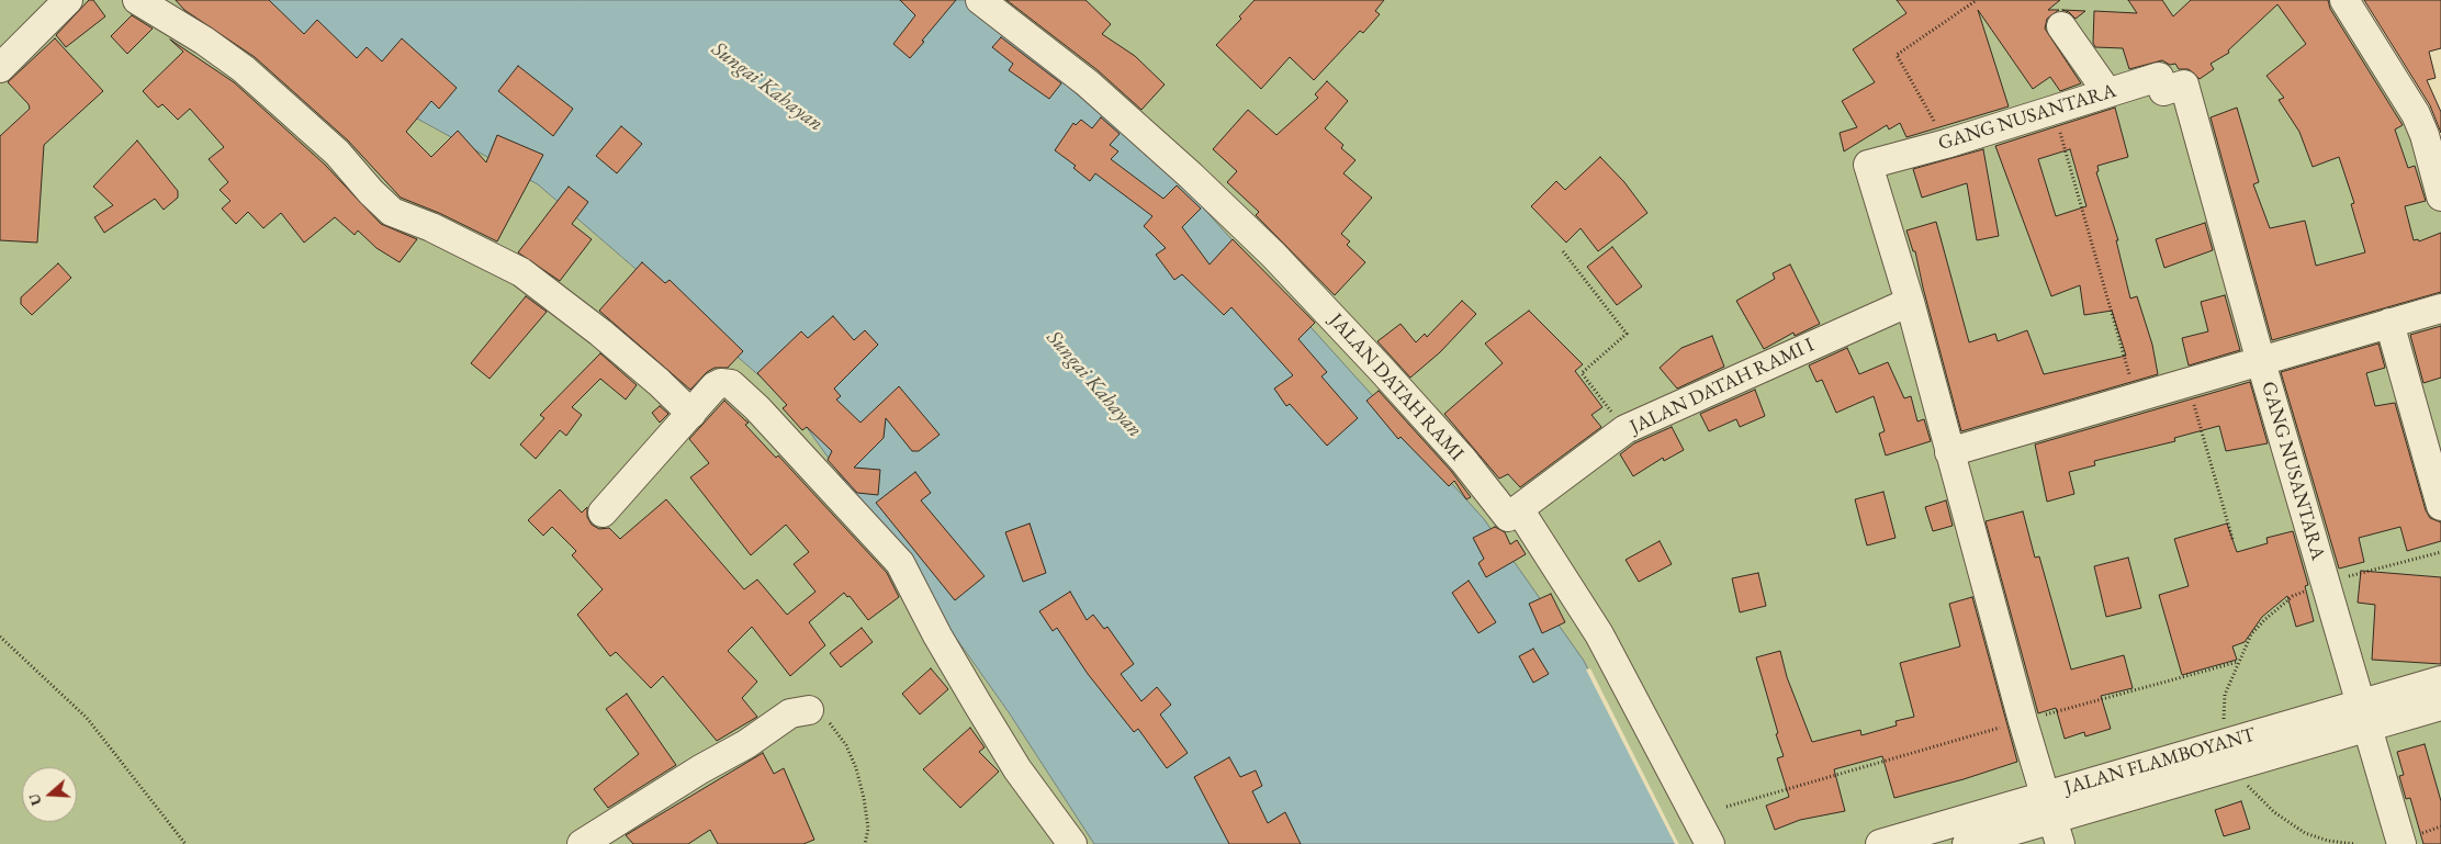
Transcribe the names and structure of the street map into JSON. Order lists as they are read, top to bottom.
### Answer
{
  "streets": {
    "street": [
      "GANG NUSANTARA",
      "JALAN DATAH RAMI I",
      "JALAN DATAH RAMI",
      "JALAN FLAMBOYANT"
    ]
  },
  "crossings": [
    ["GANG NUSANTARA", "JALAN DATAH RAMI I"],
    ["GANG NUSANTARA", "JALAN FLAMBOYANT"],
    ["JALAN DATAH RAMI I", "JALAN DATAH RAMI"]
  ],
  "water": ["Sungai Kahayan"],
  "north": "left"
}
